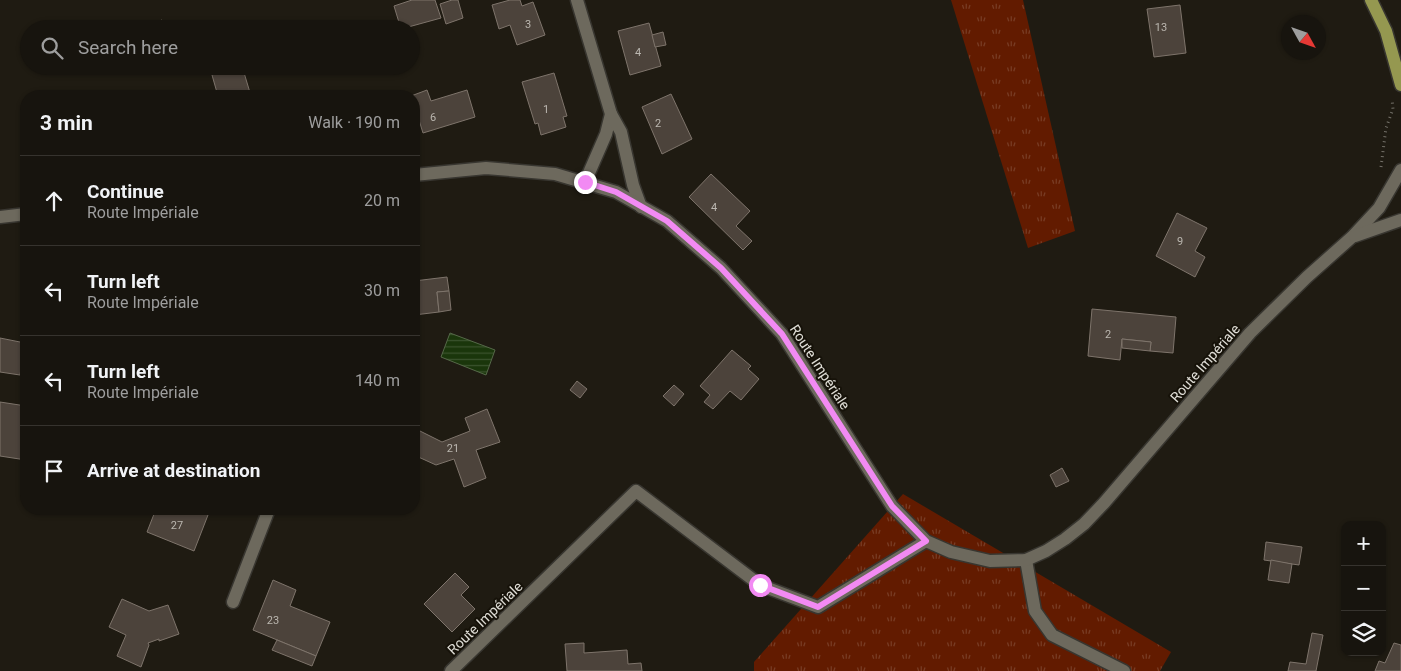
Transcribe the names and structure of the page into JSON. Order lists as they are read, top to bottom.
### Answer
{
  "streets": {
    "street": ["Route Impériale"]
  },
  "house_numbers": [
    "3",
    "13",
    "4",
    "1",
    "6",
    "2",
    "4",
    "9",
    "2",
    "21",
    "27",
    "23"
  ],
  "north": "bottom right",
  "page": {
    "search": "Search here",
    "heading": ["3 min", "Walk · 190 m"],
    "list": [
      ["Continue", "Route Impériale", "20 m"],
      ["Turn left", "Route Impériale", "30 m"],
      ["Turn left", "Route Impériale", "140 m"],
      "Arrive at destination"
    ],
    "map_buttons": ["+", "−"]
  }
}
